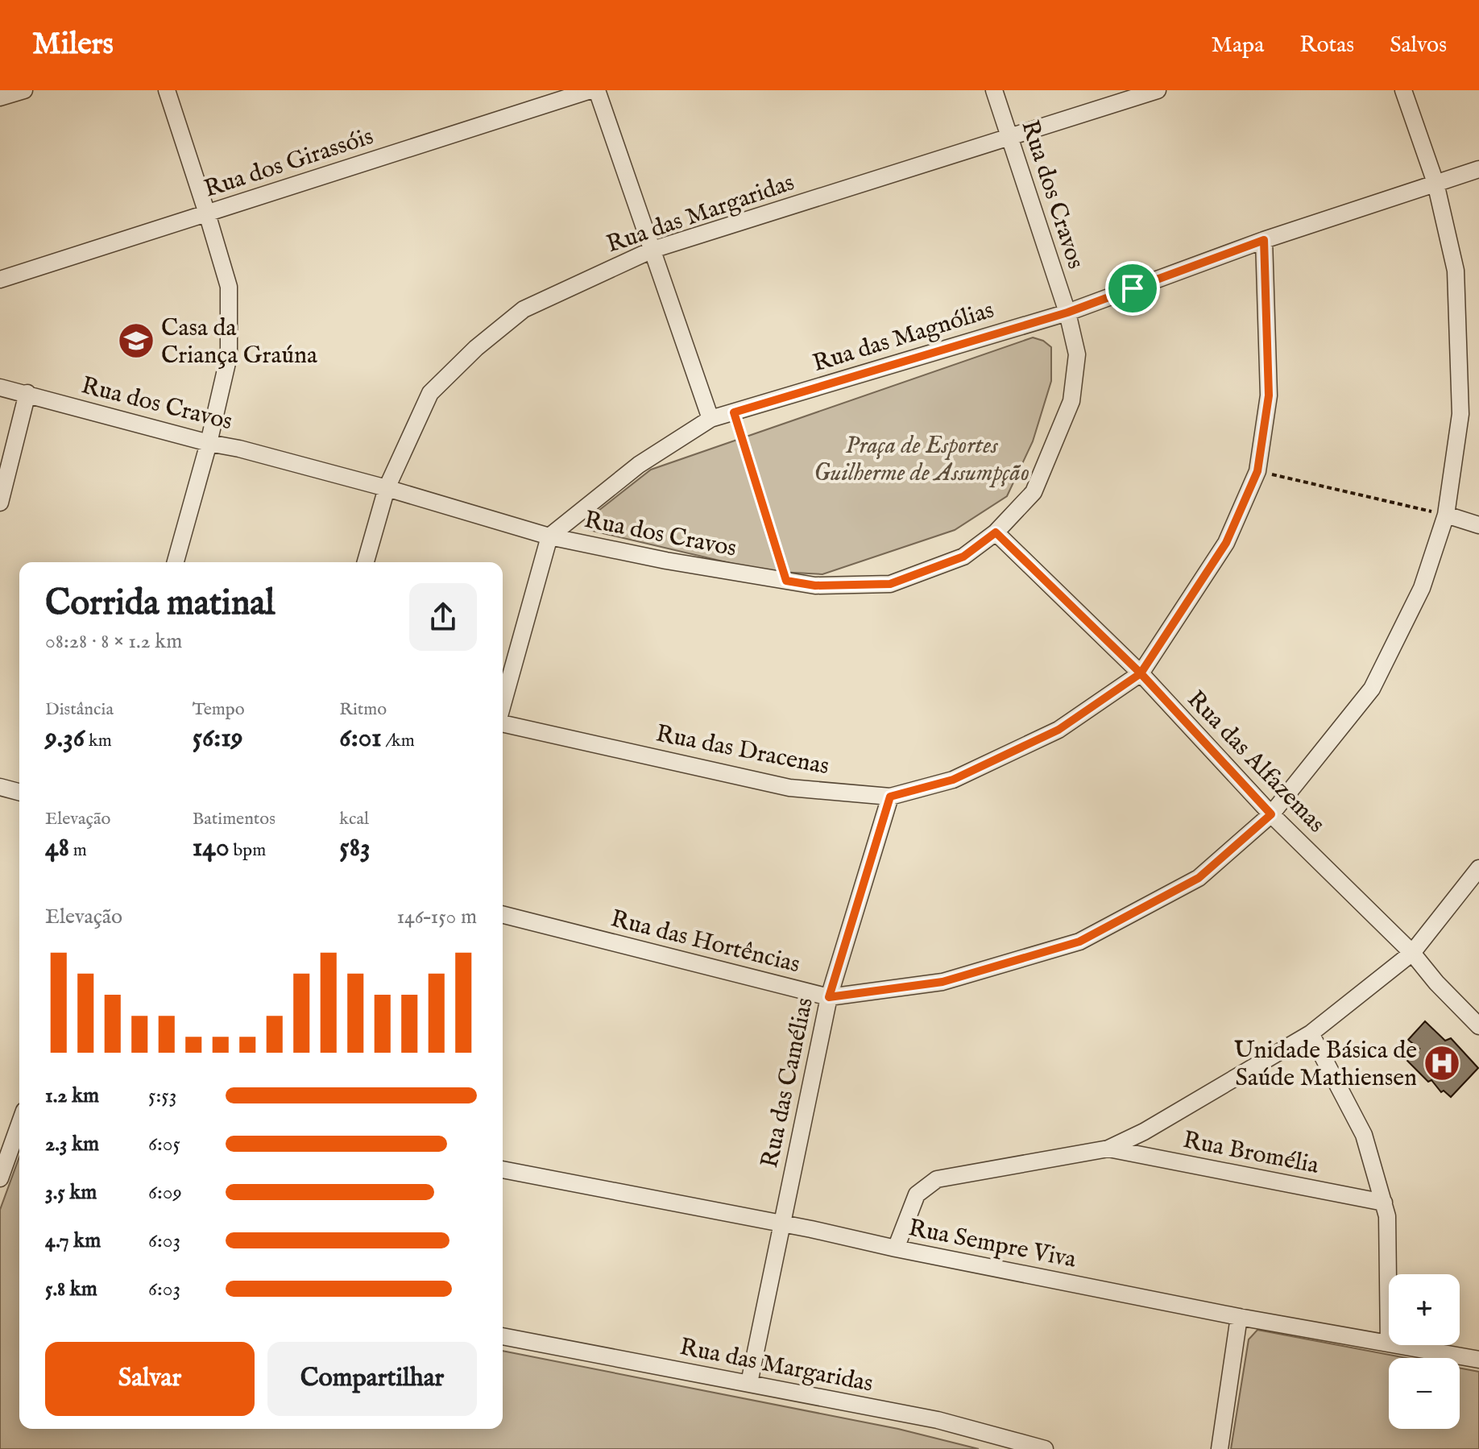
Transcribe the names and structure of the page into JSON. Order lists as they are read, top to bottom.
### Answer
{
  "streets": {
    "street": [
      "Rua dos Girassóis",
      "Rua dos Cravos",
      "Rua das Margaridas",
      "Rua das Magnólias",
      "Rua das Dracenas",
      "Rua das Alfazemas",
      "Rua das Hortências",
      "Rua das Camélias",
      "Rua Bromélia",
      "Rua Sempre Viva"
    ]
  },
  "crossings": [
    ["Rua dos Cravos", "Rua das Margaridas"],
    ["Rua dos Cravos", "Rua das Magnólias"],
    ["Rua dos Cravos", "Rua das Alfazemas"],
    ["Rua das Margaridas", "Rua das Camélias"],
    ["Rua das Magnólias", "Rua das Dracenas"],
    ["Rua das Magnólias", "Rua das Hortências"],
    ["Rua das Dracenas", "Rua das Alfazemas"],
    ["Rua das Dracenas", "Rua das Camélias"],
    ["Rua das Alfazemas", "Rua das Hortências"],
    ["Rua das Hortências", "Rua das Camélias"],
    ["Rua das Camélias", "Rua Sempre Viva"]
  ],
  "parks": ["Praça de Esportes Guilherme de Assumpção"],
  "places": {
    "school or university": ["Casa da Criança Graúna"],
    "hospital": ["Unidade Básica de Saúde Mathiensen"]
  },
  "page": {
    "header": "Milers",
    "nav": ["Mapa", "Rotas", "Salvos"],
    "heading": ["Corrida matinal", "08:28 · 8 × 1.2 km"],
    "stats": [
      ["Distância", "9.36 km"],
      ["Tempo", "56:19"],
      ["Ritmo", "6:01 /km"],
      ["Elevação", "48 m"],
      ["Batimentos", "140 bpm"],
      ["kcal", "583"]
    ],
    "chart": ["Elevação", "146–150 m"],
    "list": [
      {
        "name": "1.2 km",
        "note": "5:53"
      },
      {
        "name": "2.3 km",
        "note": "6:05"
      },
      {
        "name": "3.5 km",
        "note": "6:09"
      },
      {
        "name": "4.7 km",
        "note": "6:03"
      },
      {
        "name": "5.8 km",
        "note": "6:03"
      }
    ],
    "map_buttons": ["+", "−"],
    "buttons": ["Salvar", "Compartilhar"]
  }
}
